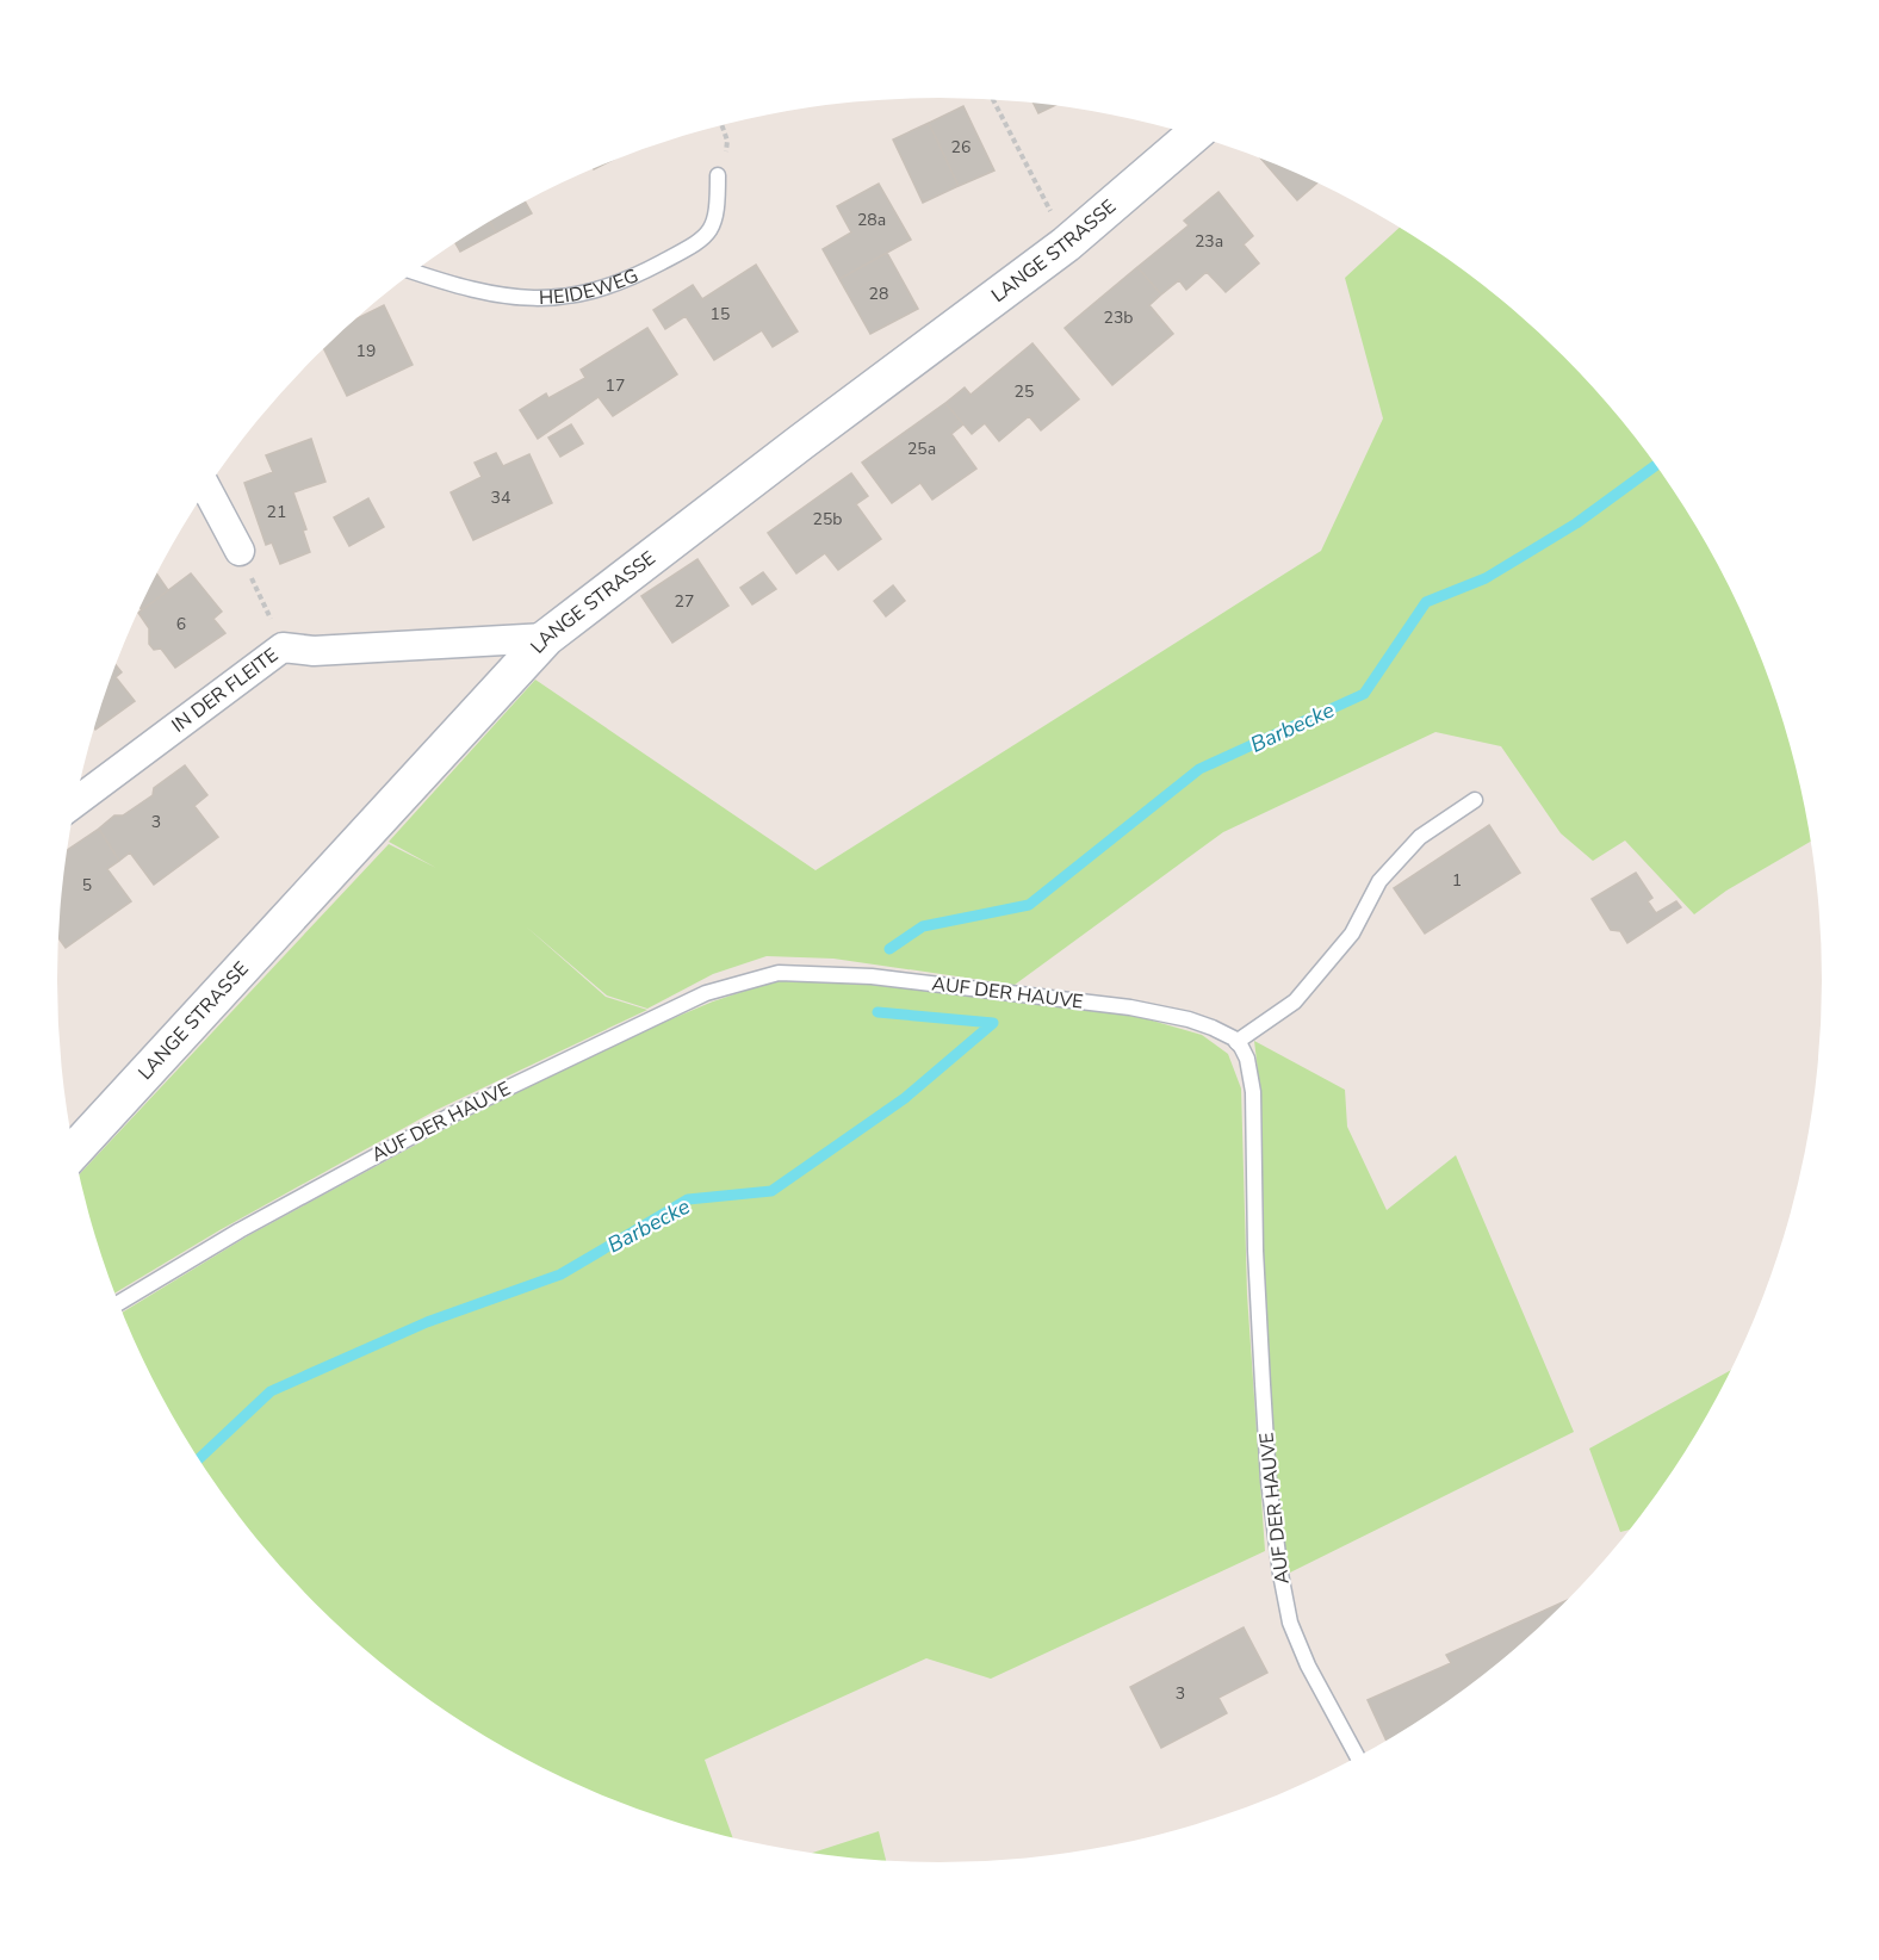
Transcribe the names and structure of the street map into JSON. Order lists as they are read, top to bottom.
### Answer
{
  "streets": {
    "street": ["LANGE STRASSE", "IN DER FLEITE"],
    "lane": ["HEIDEWEG", "AUF DER HAUVE"]
  },
  "crossings": [
    ["LANGE STRASSE", "IN DER FLEITE"]
  ],
  "water": ["Barbecke"],
  "house_numbers": [
    "26",
    "28a",
    "23a",
    "28",
    "15",
    "23b",
    "19",
    "17",
    "25",
    "25a",
    "34",
    "21",
    "25b",
    "27",
    "6",
    "3",
    "1",
    "5",
    "3"
  ]
}
